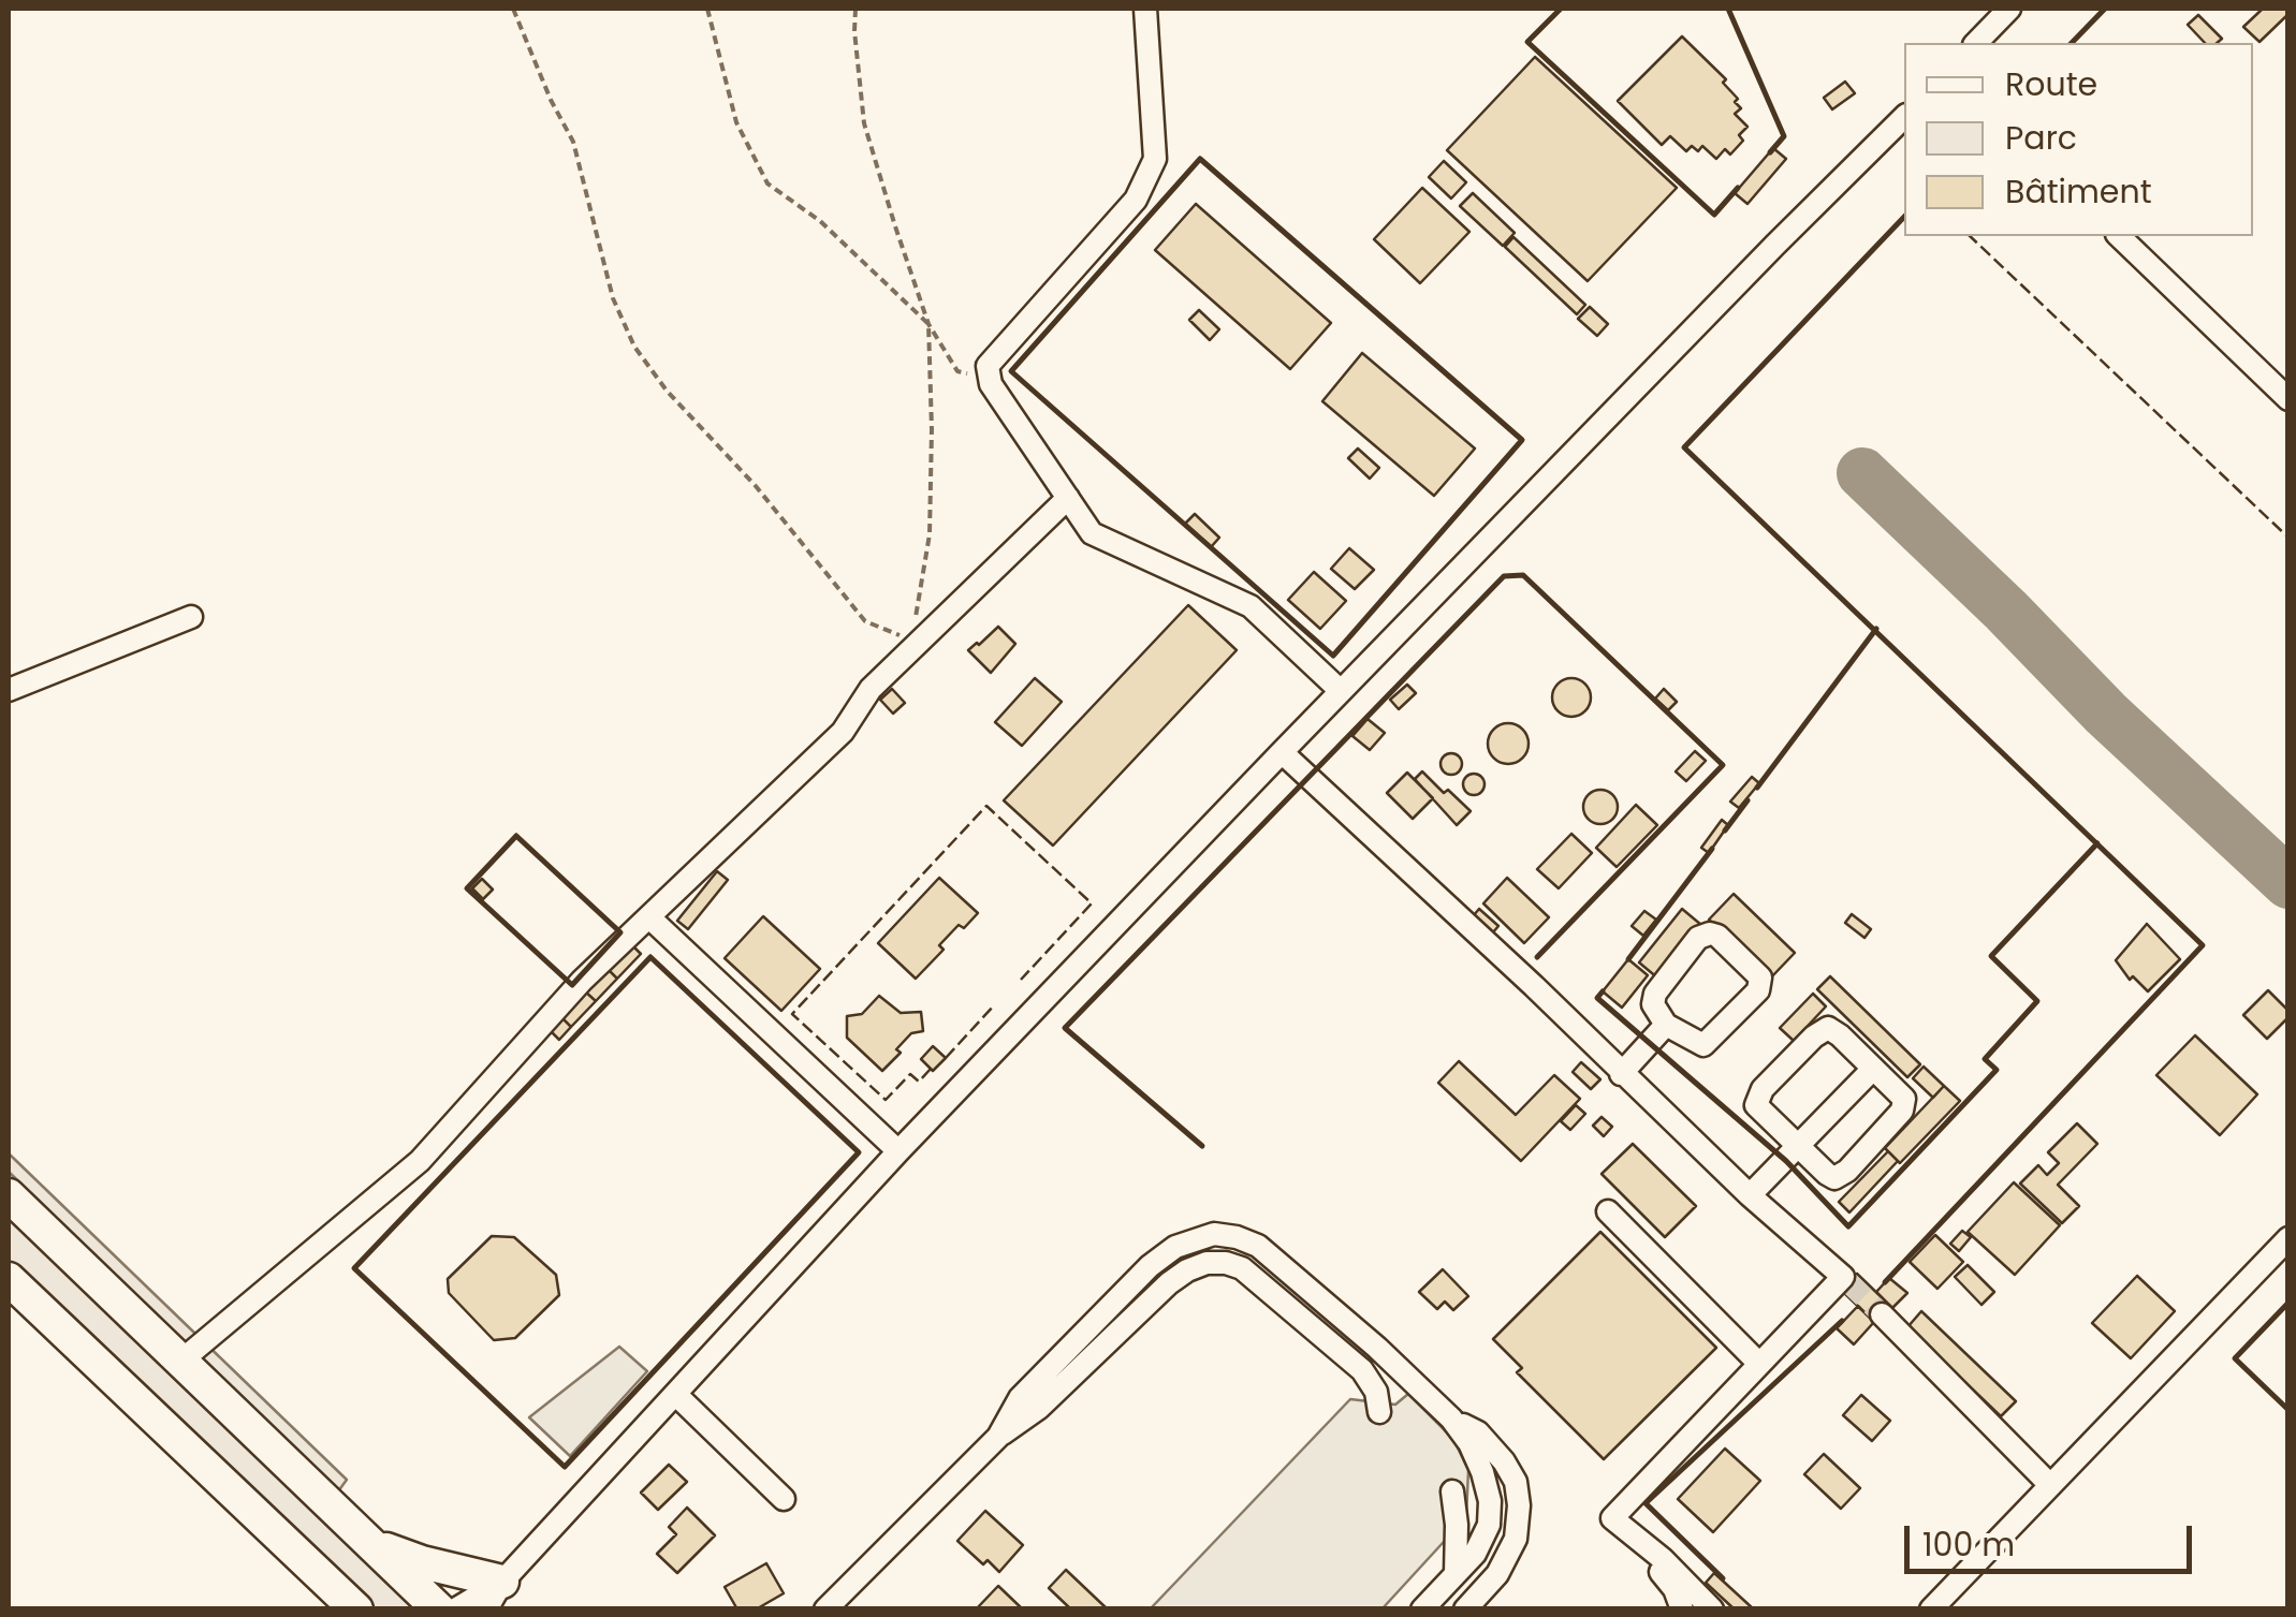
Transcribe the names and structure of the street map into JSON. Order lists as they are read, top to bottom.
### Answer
{
  "legend": ["Route", "Parc", "Bâtiment"],
  "scale_bar": "100 m"
}
